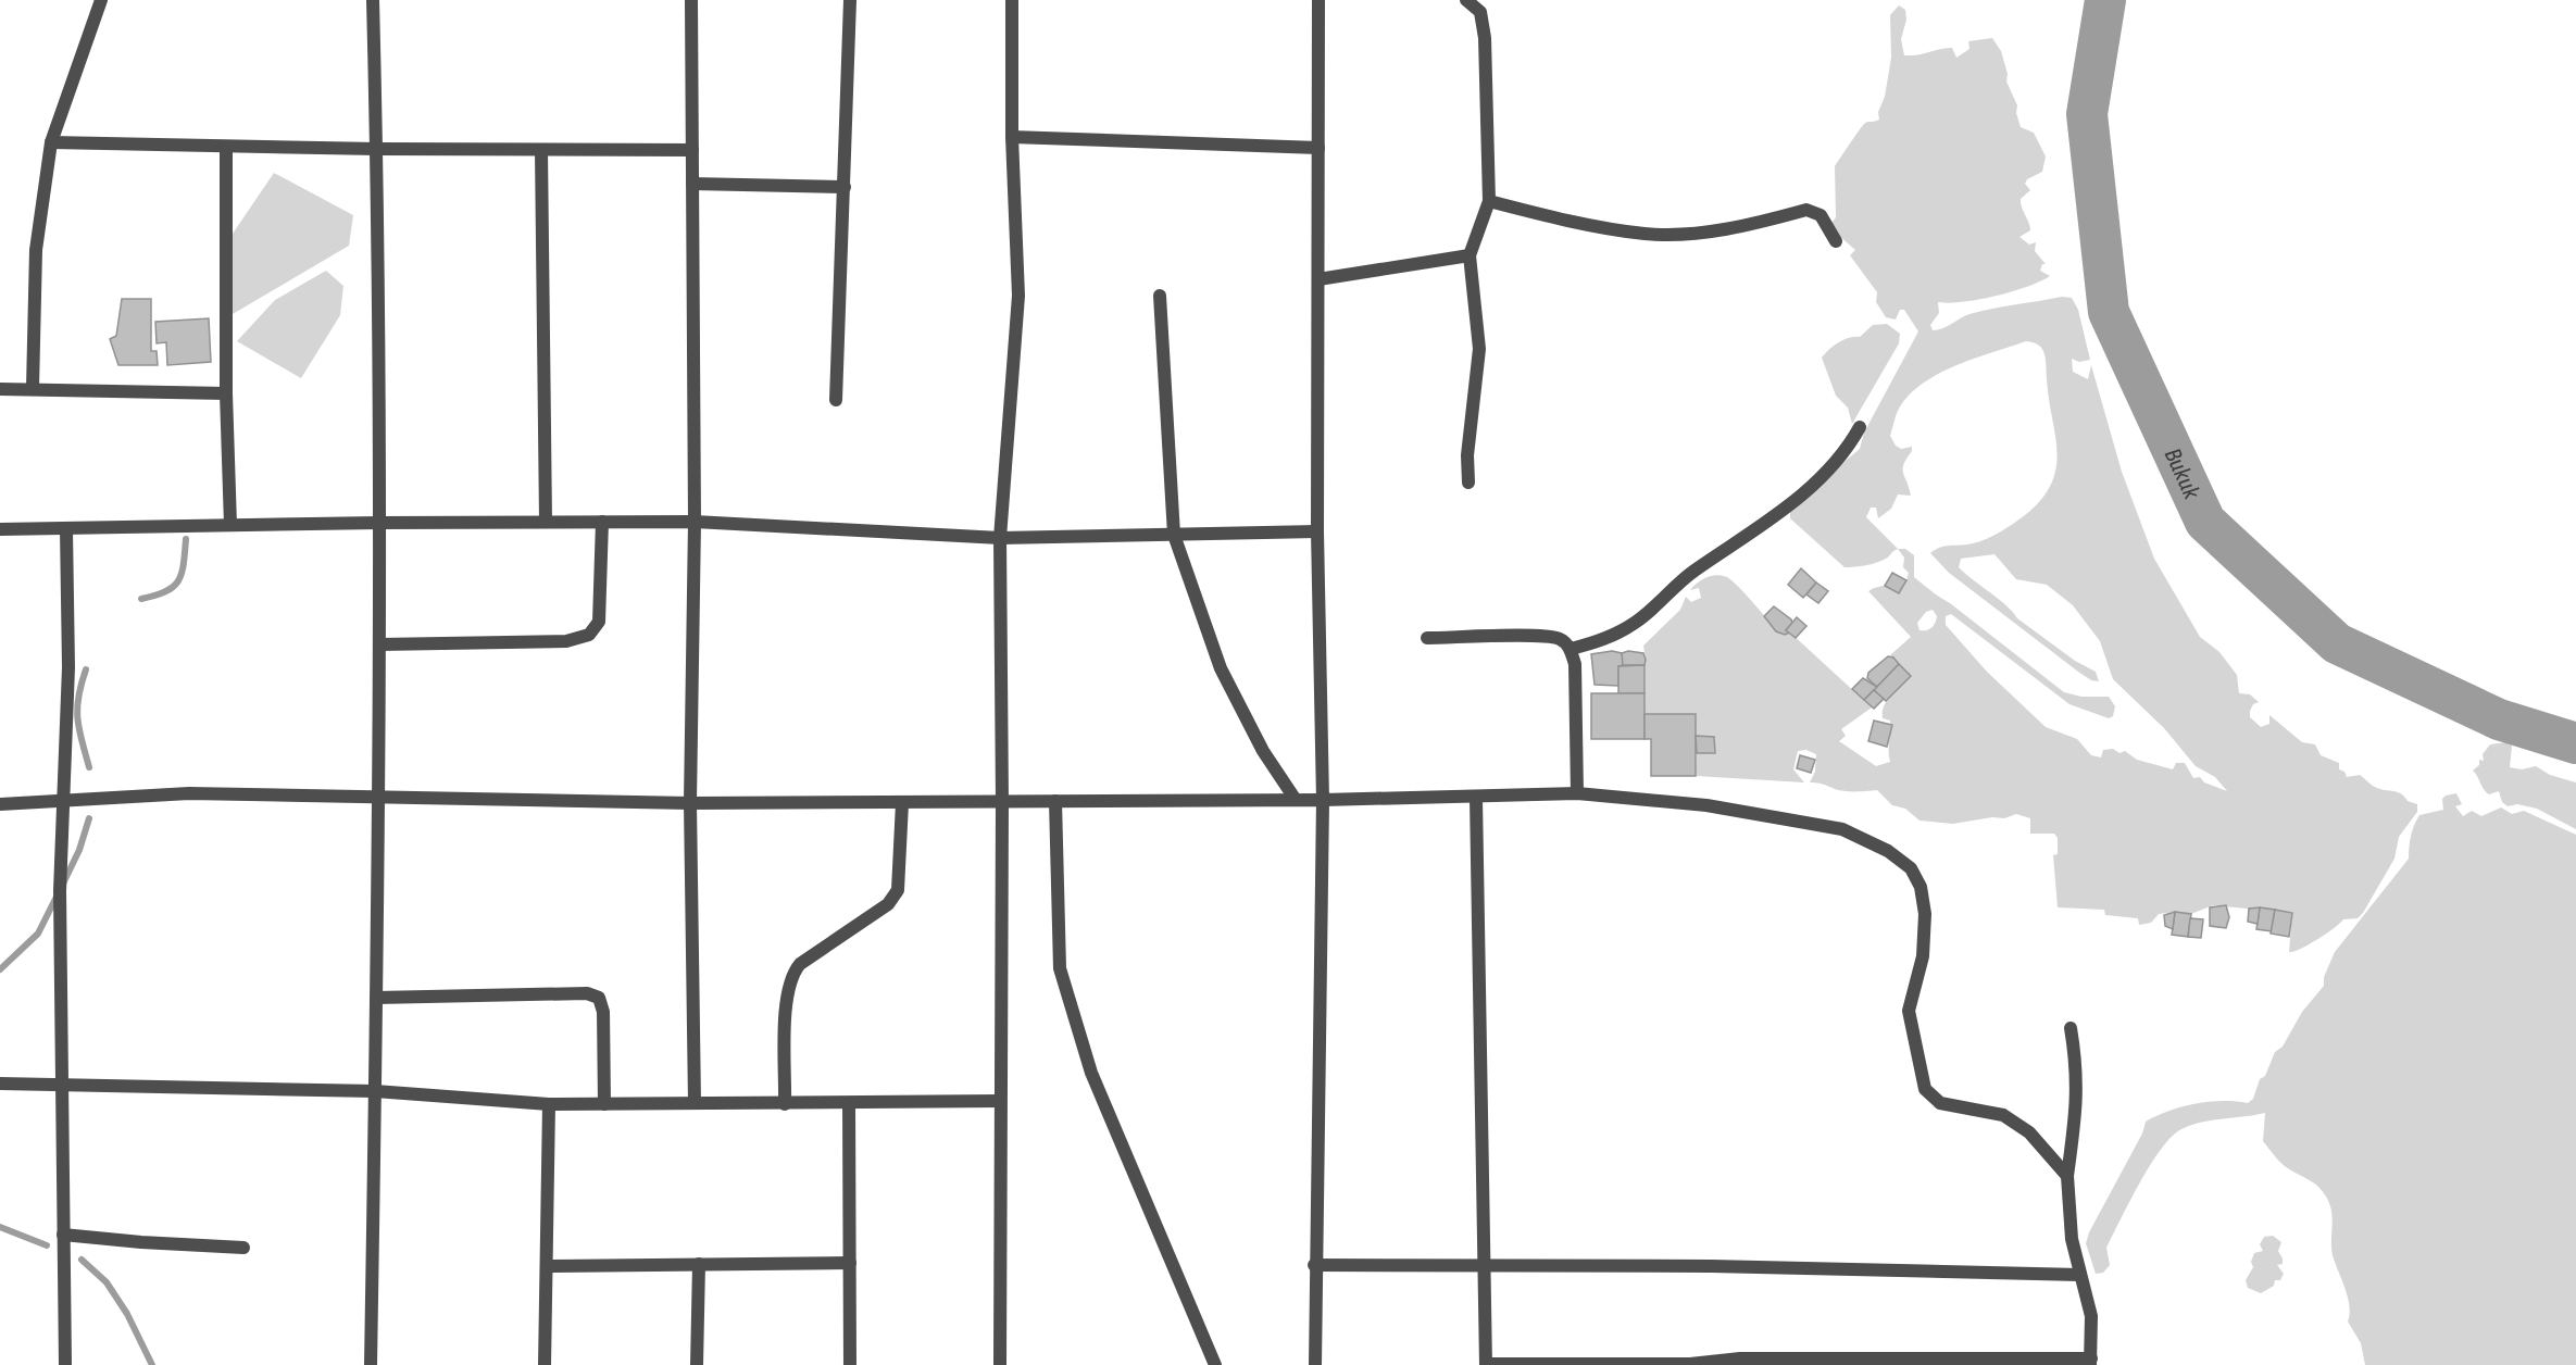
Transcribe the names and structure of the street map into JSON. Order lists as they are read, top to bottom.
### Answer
{
  "water": ["Bukuk"]
}
